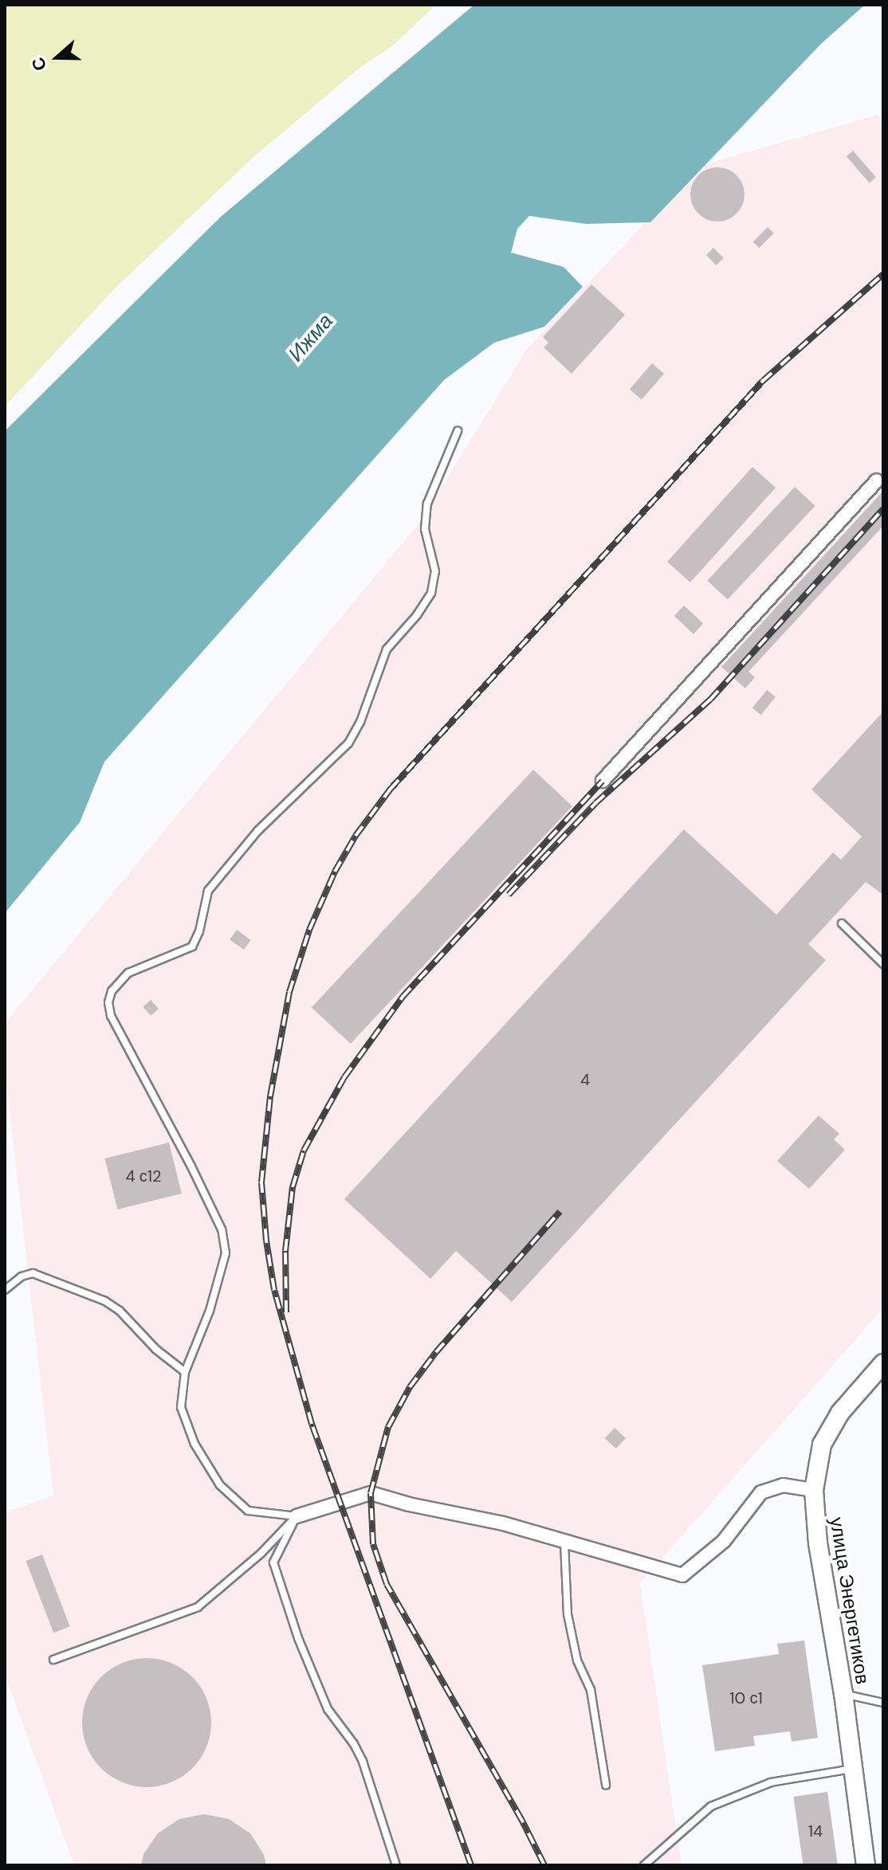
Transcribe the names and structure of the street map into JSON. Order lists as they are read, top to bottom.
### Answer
{
  "streets": {
    "main road": ["улица Энергетиков"]
  },
  "water": ["Ижма"],
  "house_numbers": [
    "4",
    "4 с12",
    "10 с1",
    "14"
  ],
  "north": "left"
}
